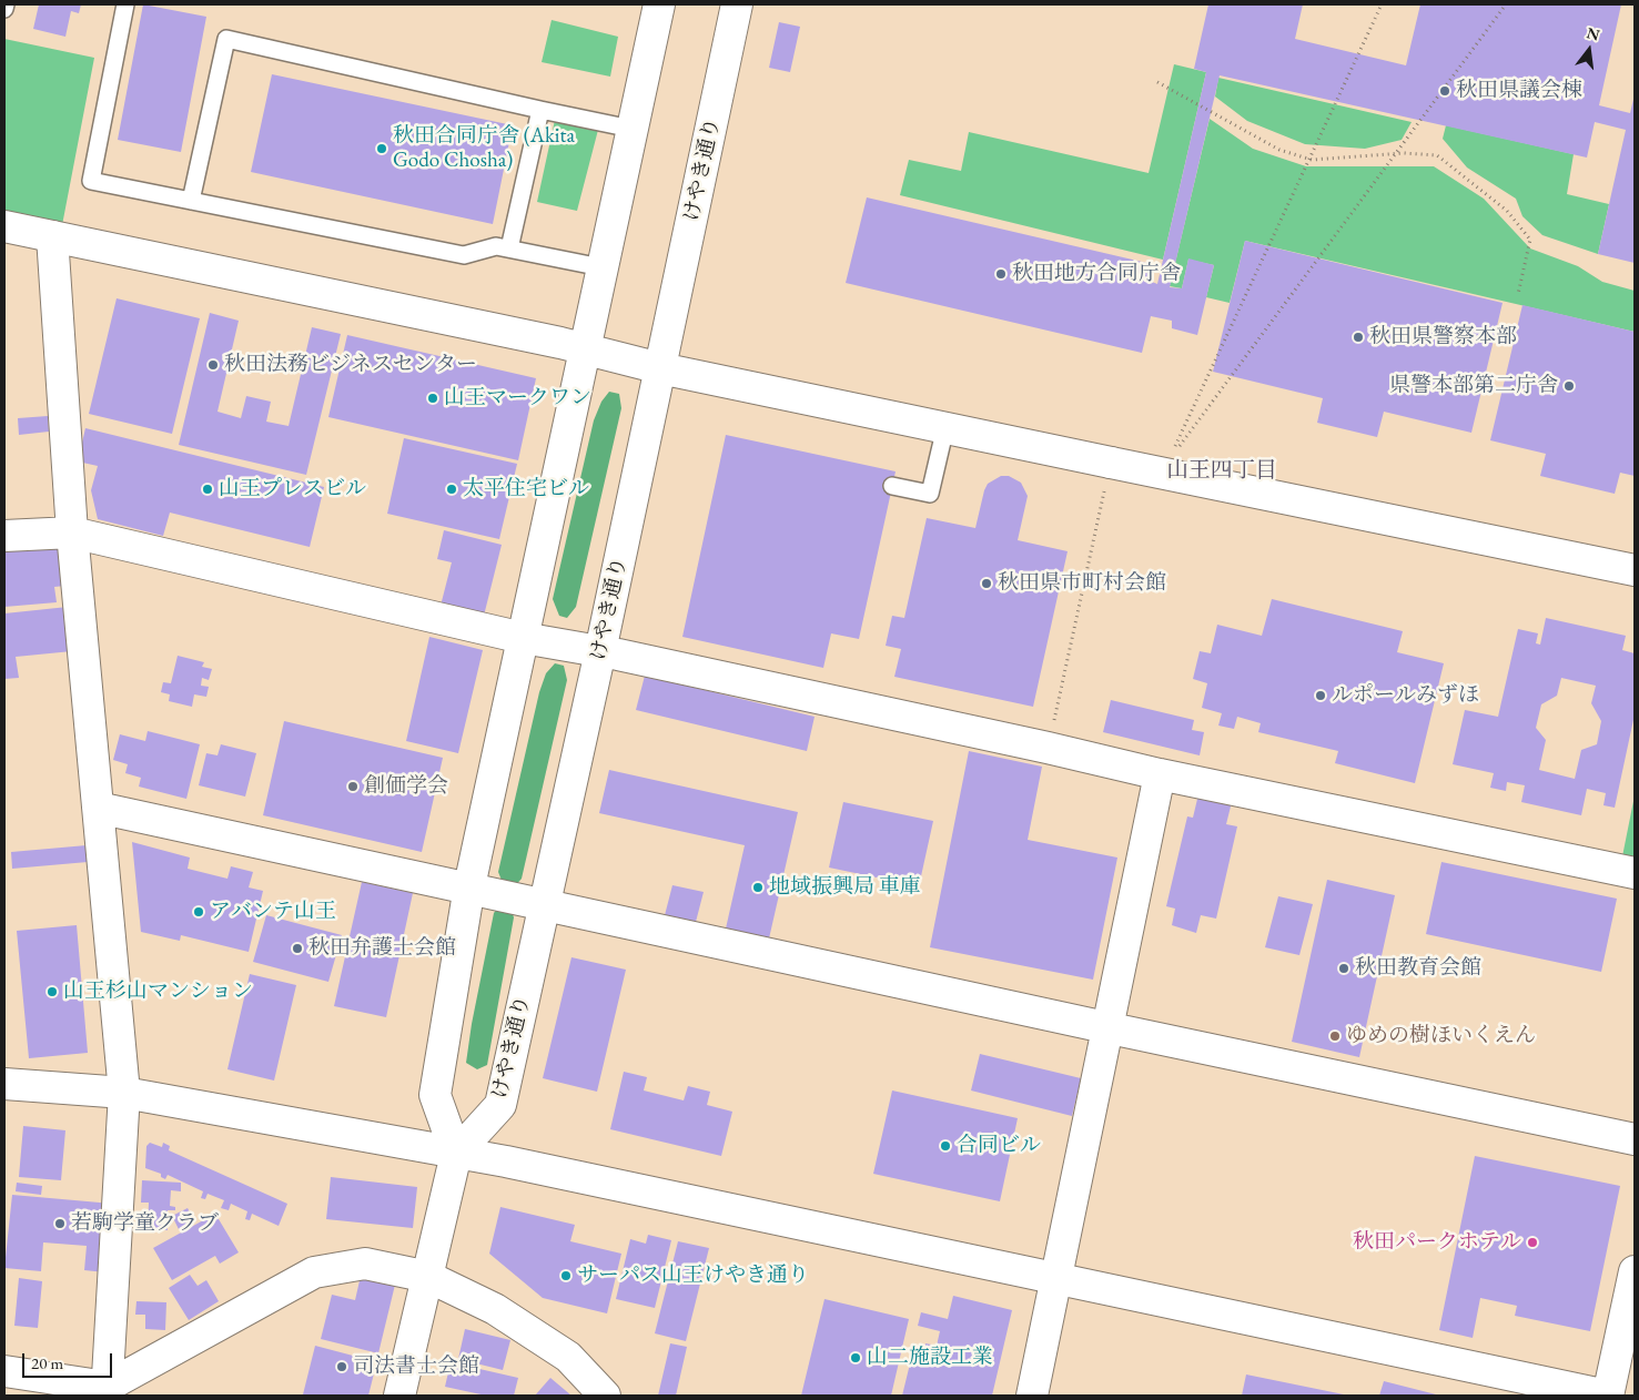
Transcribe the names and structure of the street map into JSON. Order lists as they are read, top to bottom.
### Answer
{
  "streets": {
    "street": ["けやき通り"]
  },
  "districts": ["山王四丁目"],
  "places": [
    "秋田県議会棟",
    "秋田合同庁舎 (Akita Godo Chosha)",
    "秋田地方合同庁舎",
    "秋田県警察本部",
    "秋田法務ビジネスセンター",
    "県警本部第二庁舎",
    "山王マークワン",
    "山王プレスビル",
    "太平住宅ビル",
    "秋田県市町村会館",
    "ルポールみずほ",
    "創価学会",
    "地域振興局 車庫",
    "アバンテ山王",
    "秋田弁護士会館",
    "秋田教育会館",
    "山王杉山マンション",
    "ゆめの樹ほいくえん",
    "合同ビル",
    "若駒学童クラブ",
    "秋田パークホテル",
    "サーパス山王けやき通り",
    "山二施設工業",
    "司法書士会館"
  ],
  "scale_bar": "20 m",
  "north": "top"
}
